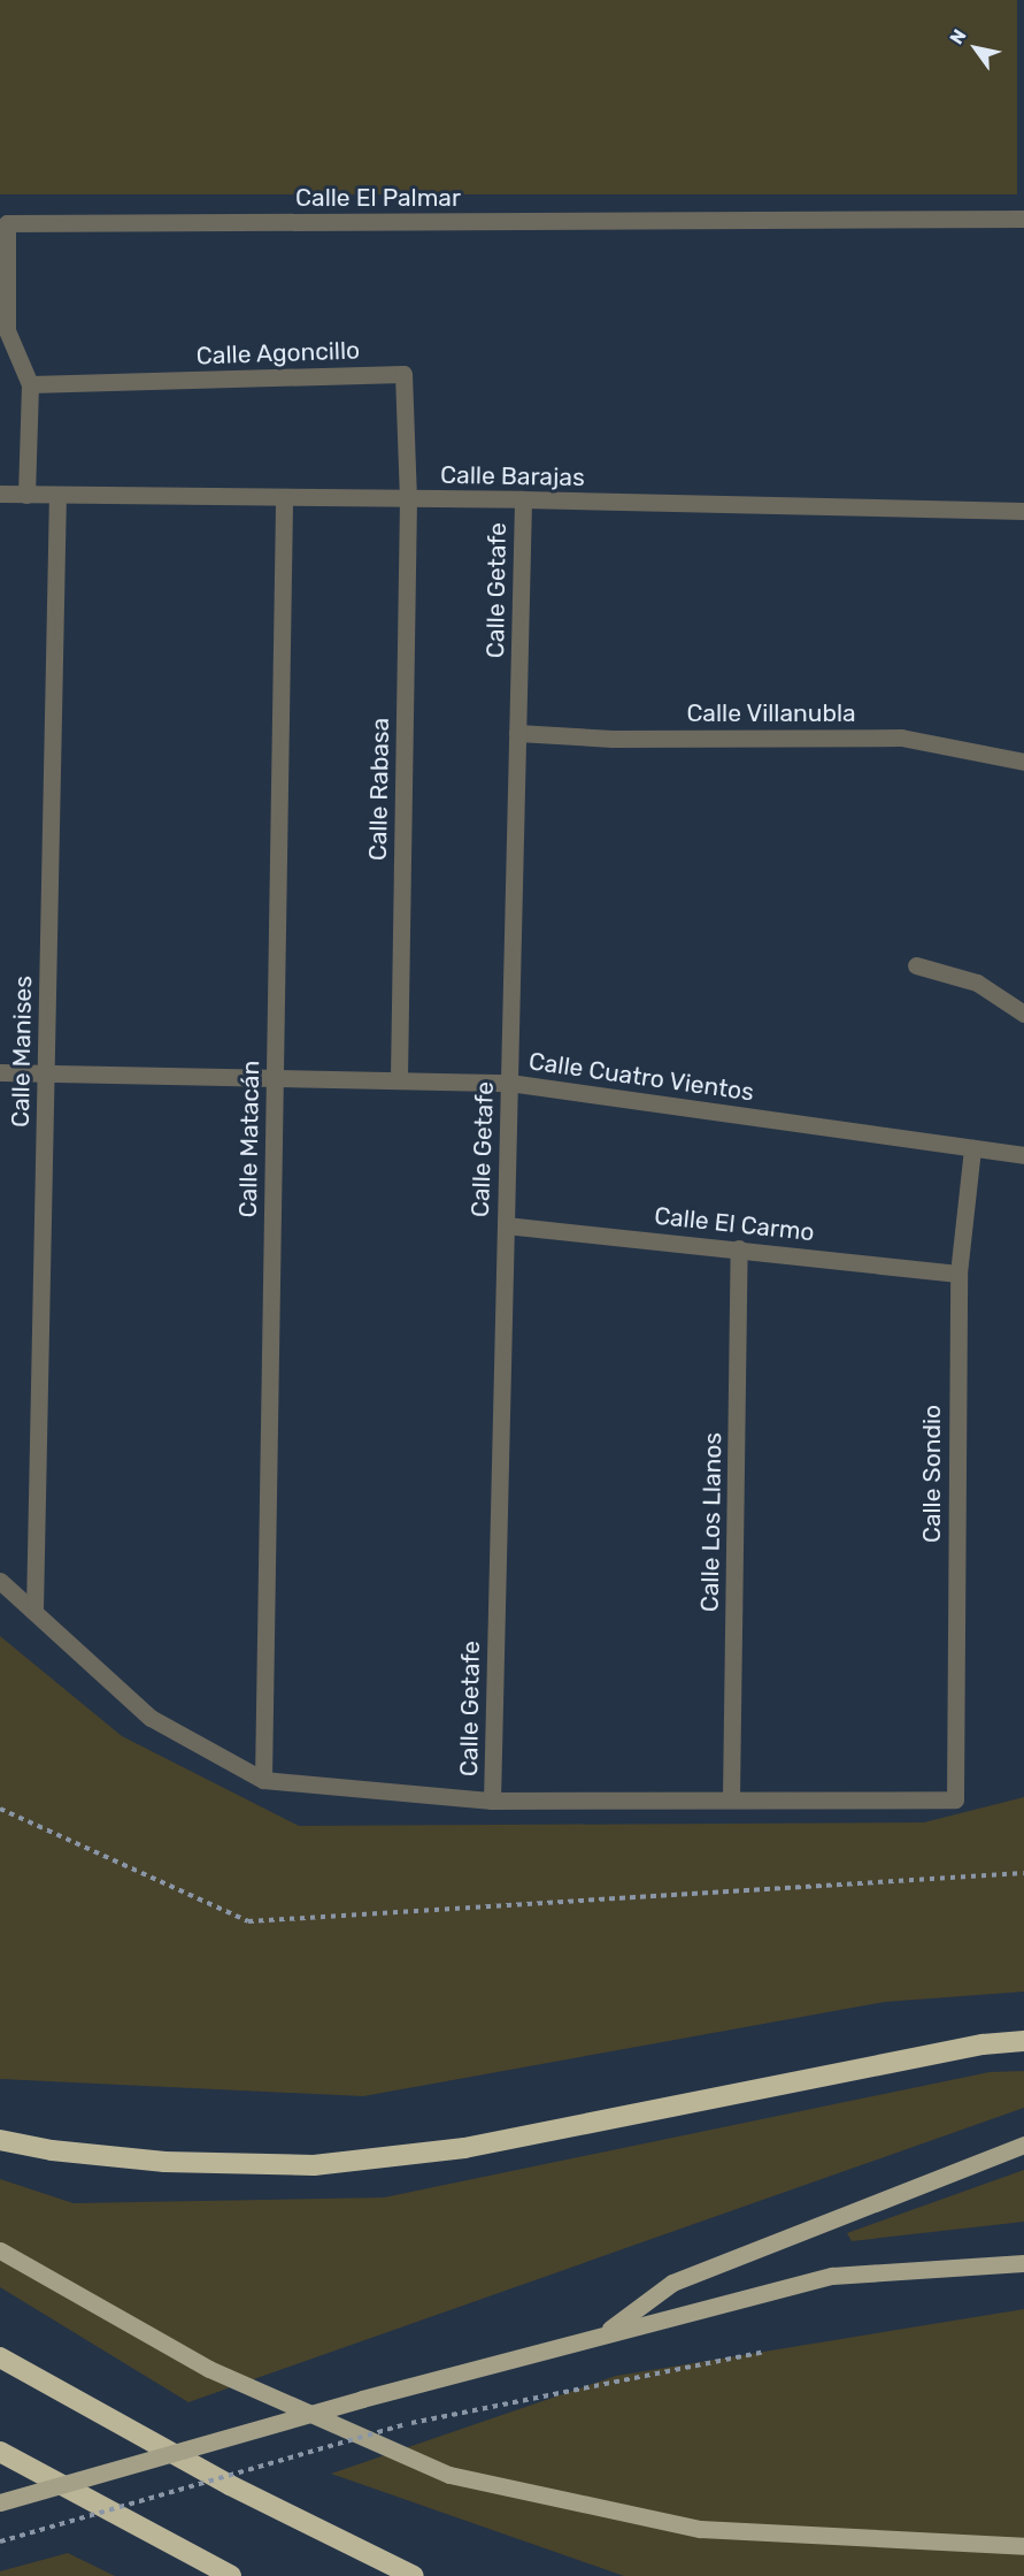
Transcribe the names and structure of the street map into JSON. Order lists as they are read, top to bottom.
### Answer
{
  "streets": {
    "street": [
      "Calle El Palmar",
      "Calle Agoncillo",
      "Calle Barajas",
      "Calle Getafe",
      "Calle Villanubla",
      "Calle Rabasa",
      "Calle Manises",
      "Calle Cuatro Vientos",
      "Calle Matacán",
      "Calle El Carmo",
      "Calle Sondio",
      "Calle Los Llanos"
    ]
  },
  "crossings": [
    ["Calle El Palmar", "Calle Agoncillo"],
    ["Calle El Palmar", "Calle Barajas"],
    ["Calle Agoncillo", "Calle Barajas"],
    ["Calle Agoncillo", "Calle Rabasa"],
    ["Calle Barajas", "Calle Getafe"],
    ["Calle Barajas", "Calle Rabasa"],
    ["Calle Barajas", "Calle Manises"],
    ["Calle Barajas", "Calle Matacán"],
    ["Calle Getafe", "Calle Villanubla"],
    ["Calle Getafe", "Calle Cuatro Vientos"],
    ["Calle Getafe", "Calle El Carmo"],
    ["Calle Rabasa", "Calle Cuatro Vientos"],
    ["Calle Manises", "Calle Cuatro Vientos"],
    ["Calle Cuatro Vientos", "Calle Matacán"],
    ["Calle Cuatro Vientos", "Calle Sondio"],
    ["Calle El Carmo", "Calle Sondio"],
    ["Calle El Carmo", "Calle Los Llanos"],
    ["Calle Sondio", "Calle Los Llanos"]
  ],
  "north": "top left"
}
